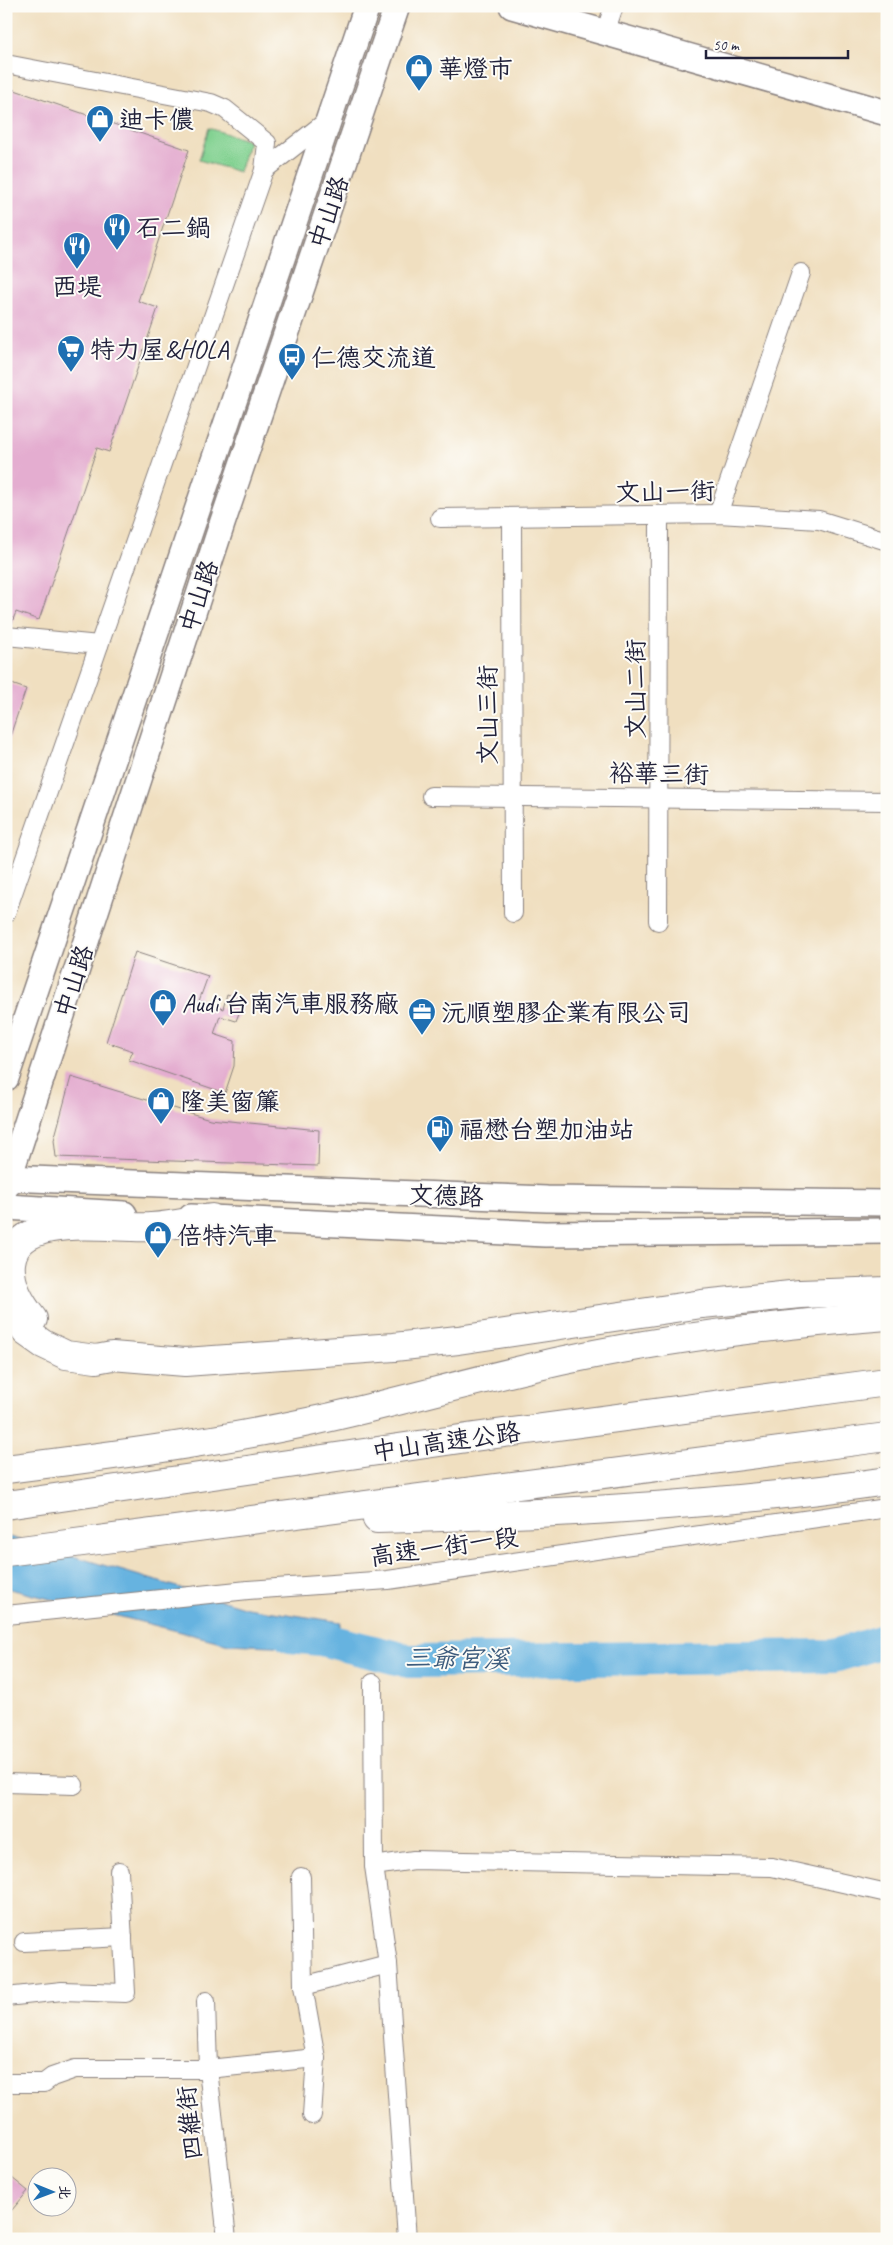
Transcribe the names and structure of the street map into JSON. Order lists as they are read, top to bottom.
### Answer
{
  "streets": {
    "highway": ["中山高速公路"],
    "main road": ["中山路", "文德路"],
    "street": [
      "文山一街",
      "文山二街",
      "文山三街",
      "裕華三街",
      "高速一街一段",
      "四維街"
    ]
  },
  "crossings": [
    ["中山路", "文德路"],
    ["文山一街", "文山二街"],
    ["文山一街", "文山三街"],
    ["文山二街", "裕華三街"],
    ["文山三街", "裕華三街"]
  ],
  "water": ["三爺宮溪"],
  "places": {
    "shop": [
      "華燈市",
      "迪卡儂",
      "Audi 台南汽車服務廠",
      "隆美窗簾",
      "倍特汽車"
    ],
    "restaurant": ["石二鍋", "西堤"],
    "supermarket": ["特力屋&HOLA"],
    "bus stop": ["仁德交流道"],
    "office": ["沅順塑膠企業有限公司"],
    "fuel station": ["福懋台塑加油站"]
  },
  "scale_bar": "50 m",
  "north": "right"
}
